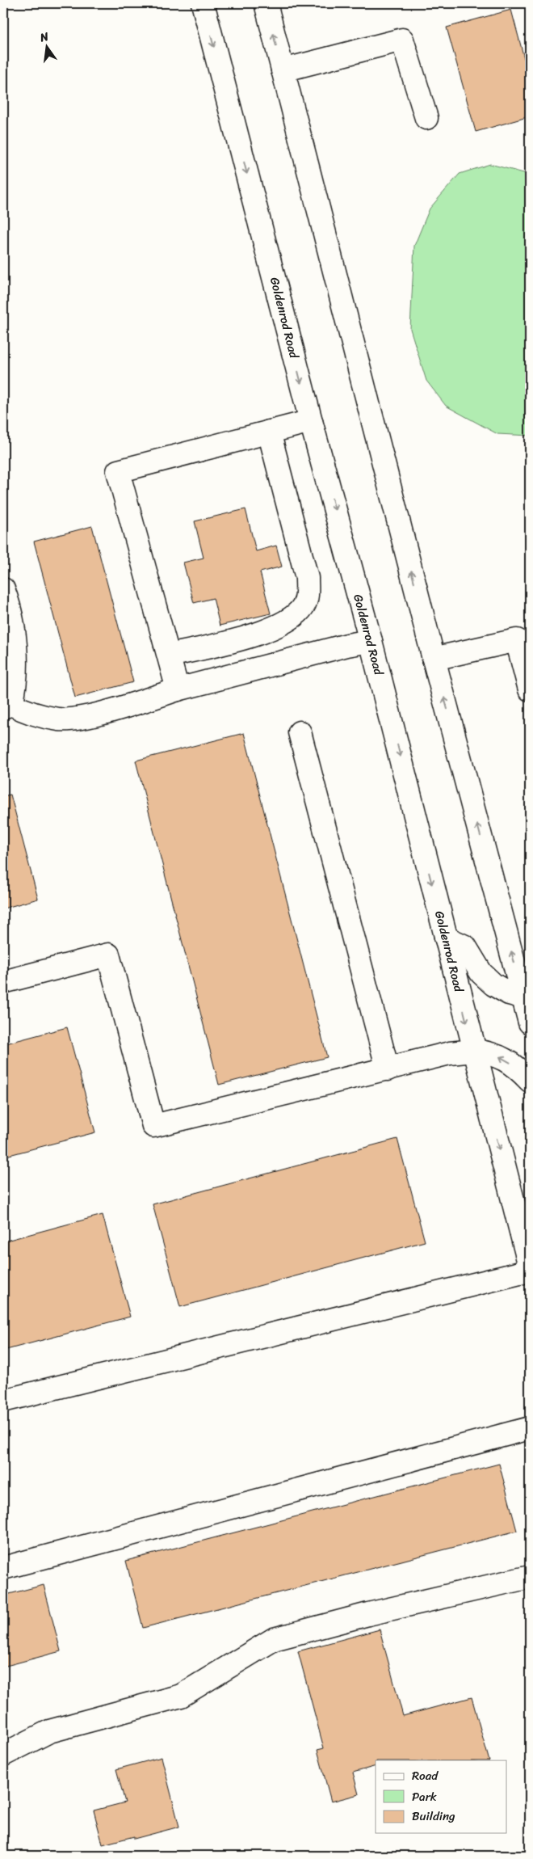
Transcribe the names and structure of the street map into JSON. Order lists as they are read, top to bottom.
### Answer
{
  "streets": {
    "main road": ["Goldenrod Road"]
  },
  "legend": ["Road", "Park", "Building"],
  "north": "top"
}
